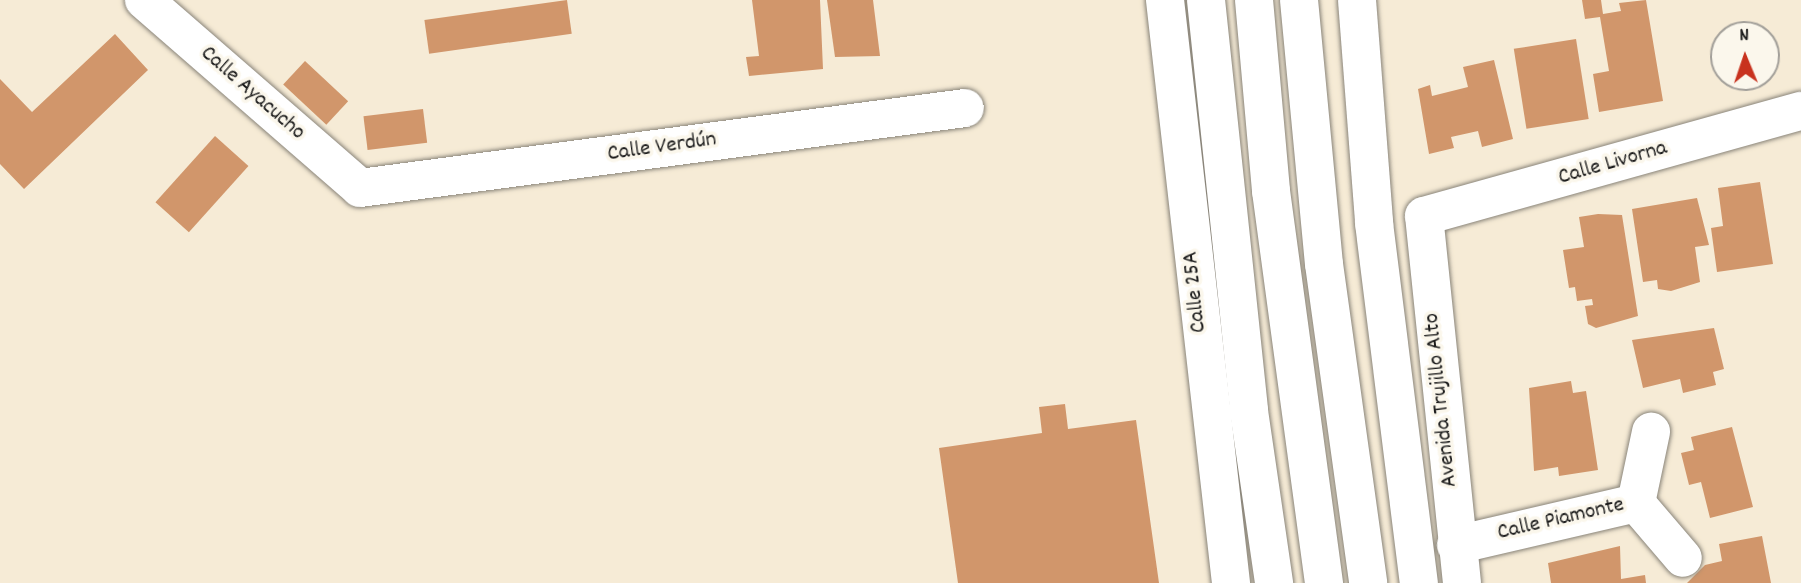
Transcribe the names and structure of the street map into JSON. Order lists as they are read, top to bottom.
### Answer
{
  "streets": {
    "main road": [
      "Calle Ayacucho",
      "Calle Verdún",
      "Calle Livorna",
      "Calle 25A",
      "Avenida Trujillo Alto",
      "Calle Piamonte"
    ]
  },
  "crossings": [
    ["Calle Ayacucho", "Calle Verdún"],
    ["Calle Livorna", "Avenida Trujillo Alto"],
    ["Avenida Trujillo Alto", "Calle Piamonte"]
  ],
  "north": "top"
}
